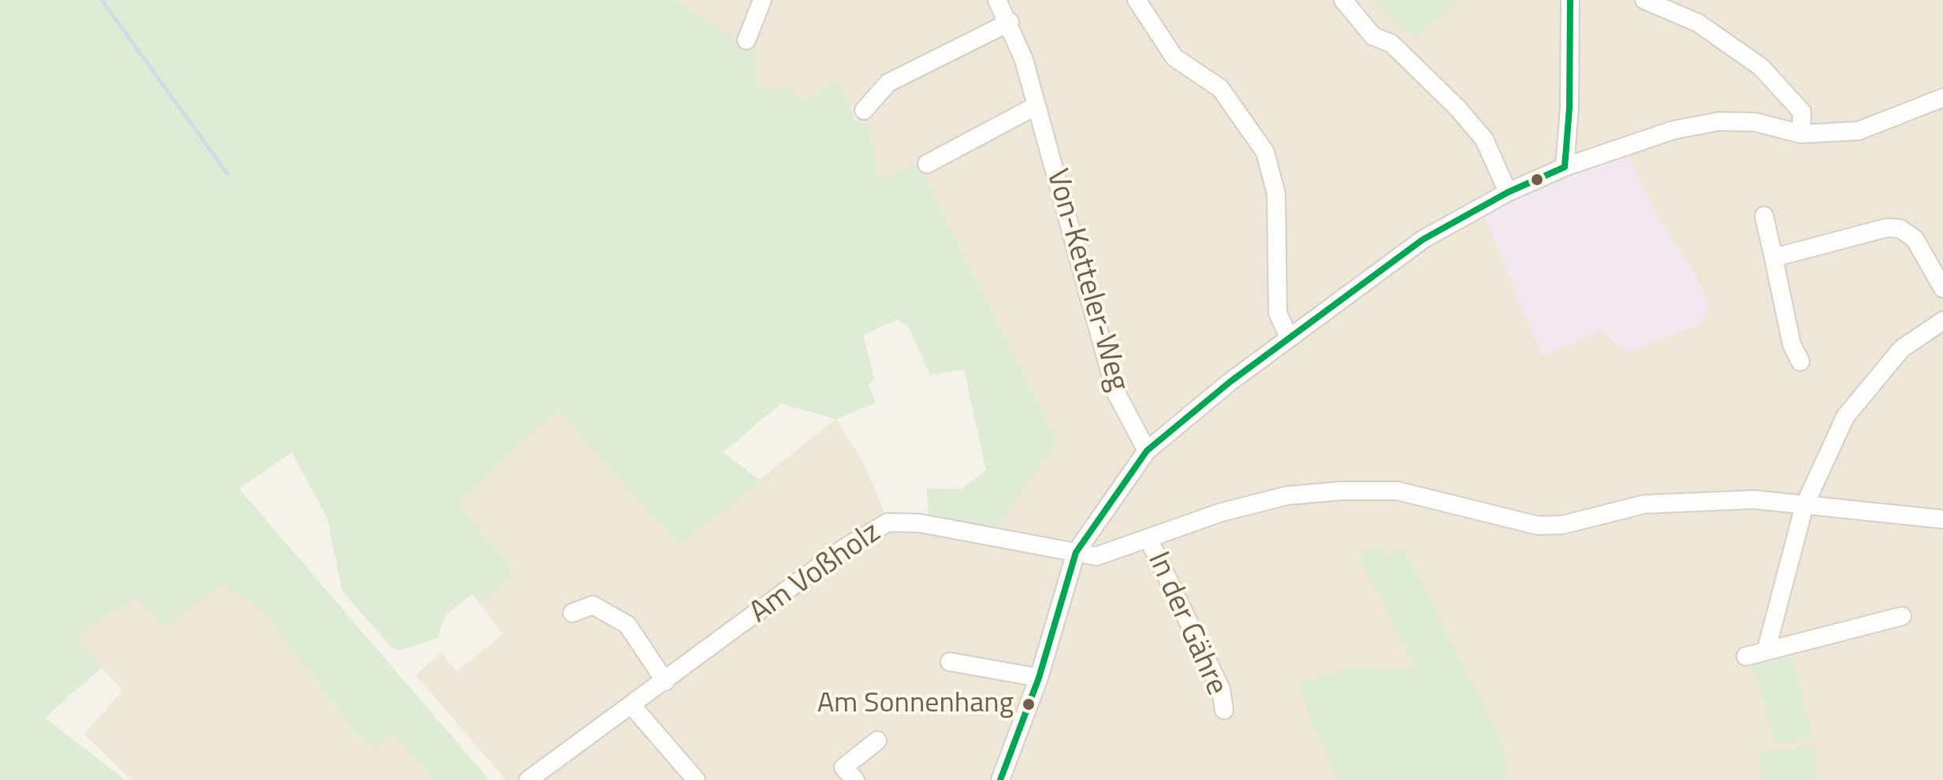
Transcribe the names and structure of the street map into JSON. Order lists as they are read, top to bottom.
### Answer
{
  "streets": {
    "street": ["Von-Ketteler-Weg", "Am Voßholz", "In der Gähre"]
  },
  "places": ["Am Sonnenhang"]
}
